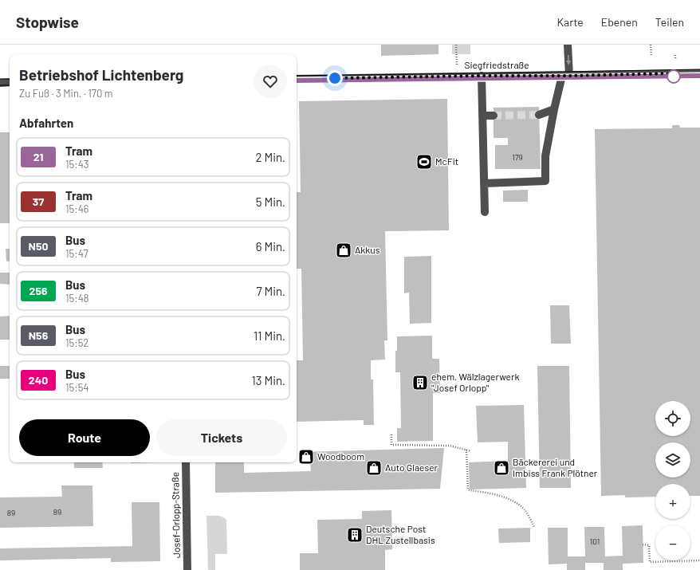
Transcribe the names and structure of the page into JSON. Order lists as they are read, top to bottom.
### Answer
{
  "streets": {
    "street": ["Siegfriedstraße", "Josef-Orlopp-Straße"]
  },
  "places": {
    "sports": ["McFit"],
    "shop": [
      "Akkus",
      "Woodboom",
      "Auto Glaeser",
      "Bäckererei und Imbiss Frank Plötner"
    ],
    "building": ["ehem. Wälzlagerwerk \"Josef Orlopp\"", "Deutsche Post DHL Zustellbasis"]
  },
  "lines": ["tram line 21"],
  "house_numbers": [
    "179",
    "89",
    "89",
    "101"
  ],
  "page": {
    "header": "Stopwise",
    "nav": ["Karte", "Ebenen", "Teilen"],
    "heading": [
      ["Betriebshof Lichtenberg", "Zu Fuß · 3 Min. · 170 m"],
      "Abfahrten"
    ],
    "list": [
      {
        "mark": "21",
        "name": "Tram",
        "note": "15:43",
        "value": "2 Min."
      },
      {
        "mark": "37",
        "name": "Tram",
        "note": "15:46",
        "value": "5 Min."
      },
      {
        "mark": "N50",
        "name": "Bus",
        "note": "15:47",
        "value": "6 Min."
      },
      {
        "mark": "256",
        "name": "Bus",
        "note": "15:48",
        "value": "7 Min."
      },
      {
        "mark": "N56",
        "name": "Bus",
        "note": "15:52",
        "value": "11 Min."
      },
      {
        "mark": "240",
        "name": "Bus",
        "note": "15:54",
        "value": "13 Min."
      }
    ],
    "map_buttons": ["+", "−"],
    "buttons": ["Route", "Tickets"]
  }
}
